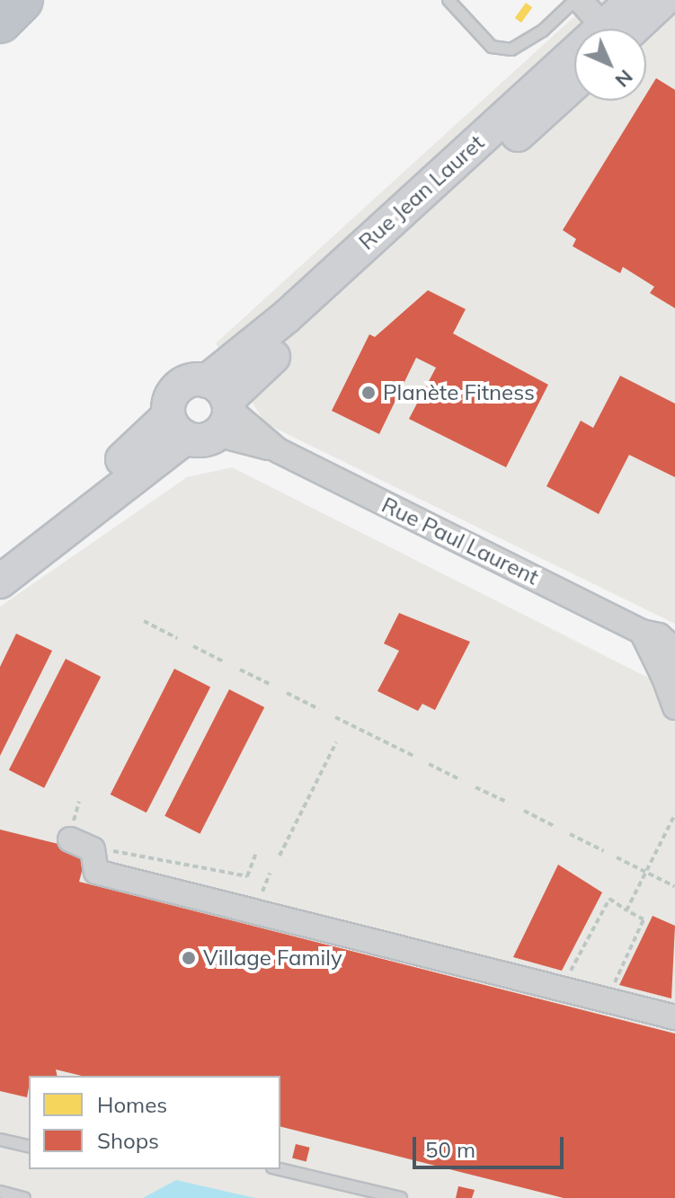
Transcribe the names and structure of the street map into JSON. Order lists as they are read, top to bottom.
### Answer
{
  "streets": {
    "street": ["Rue Jean Lauret", "Rue Paul Laurent"]
  },
  "crossings": [
    ["Rue Jean Lauret", "Rue Paul Laurent"]
  ],
  "places": ["Planète Fitness", "Village Family"],
  "legend": ["Homes", "Shops"],
  "scale_bar": "50 m",
  "north": "bottom right"
}
